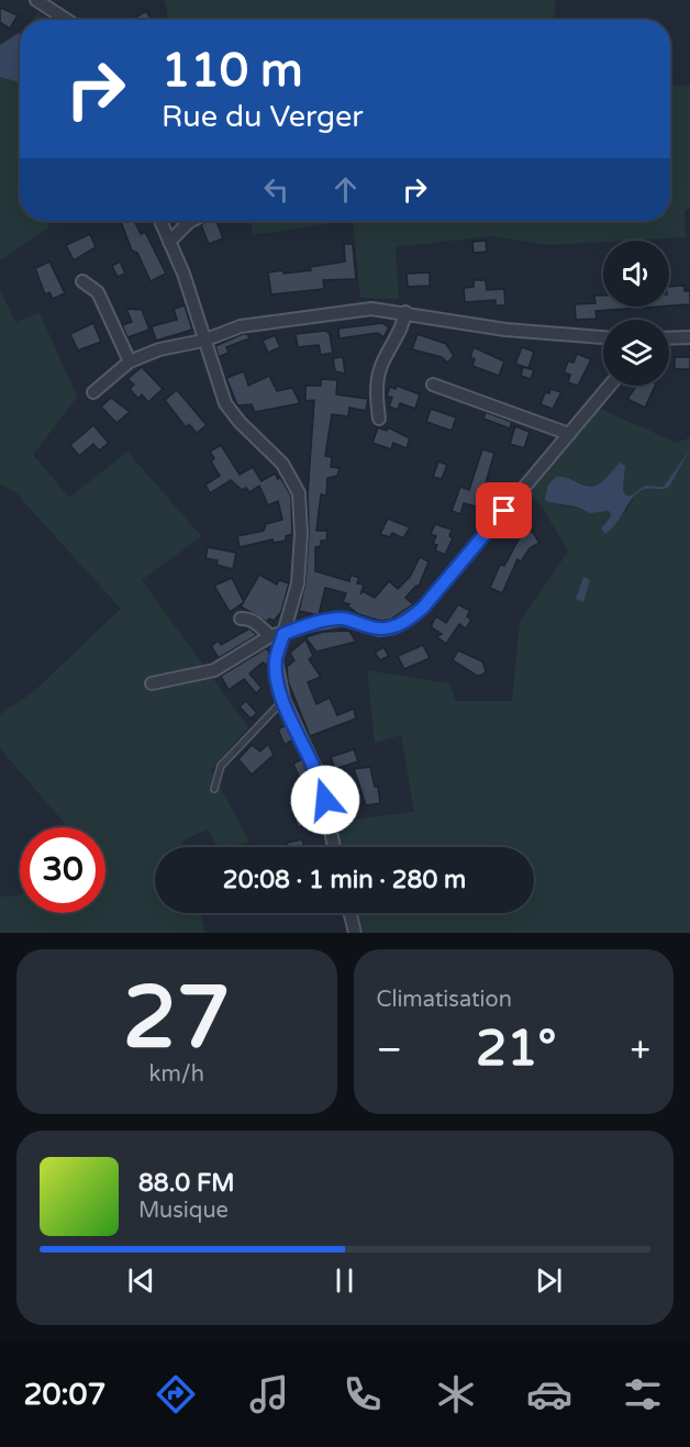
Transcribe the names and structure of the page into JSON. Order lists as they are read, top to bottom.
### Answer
{
  "page": {
    "turn": ["110 m", "Rue du Verger"],
    "limit": "30",
    "trip": "20:08 · 1 min · 280 m",
    "tile": [
      ["27", "km/h"],
      "Climatisation"
    ],
    "heat": ["−", "21°", "+"],
    "song": ["88.0 FM", "Musique"],
    "tabs": "20:07"
  }
}
